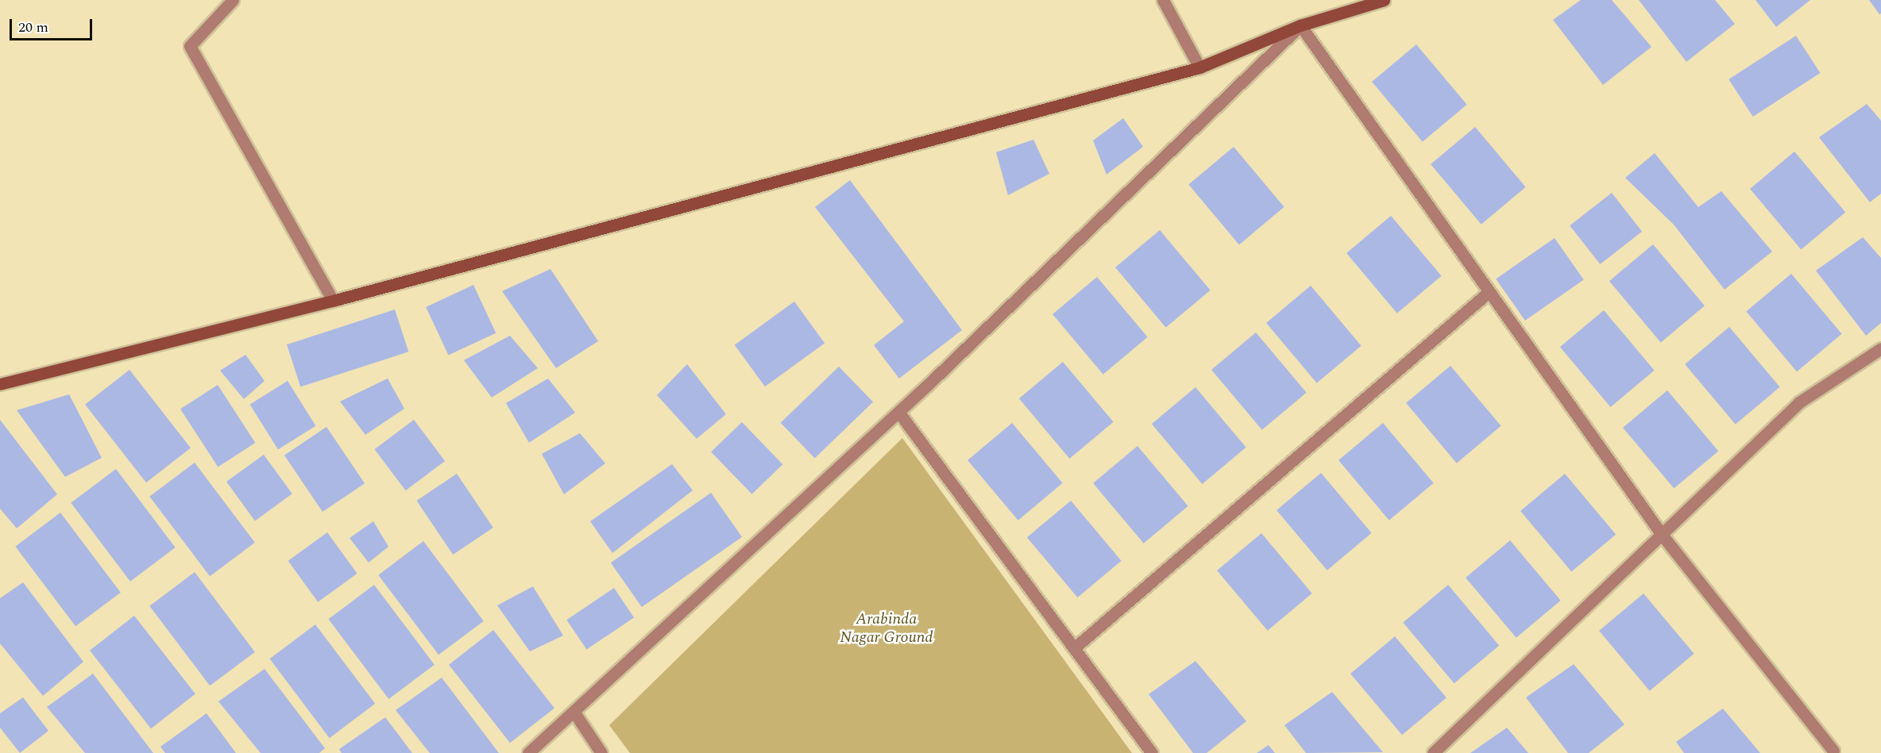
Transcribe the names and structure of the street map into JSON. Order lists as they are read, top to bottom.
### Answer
{
  "parks": ["Arabinda Nagar Ground"],
  "scale_bar": "20 m"
}
